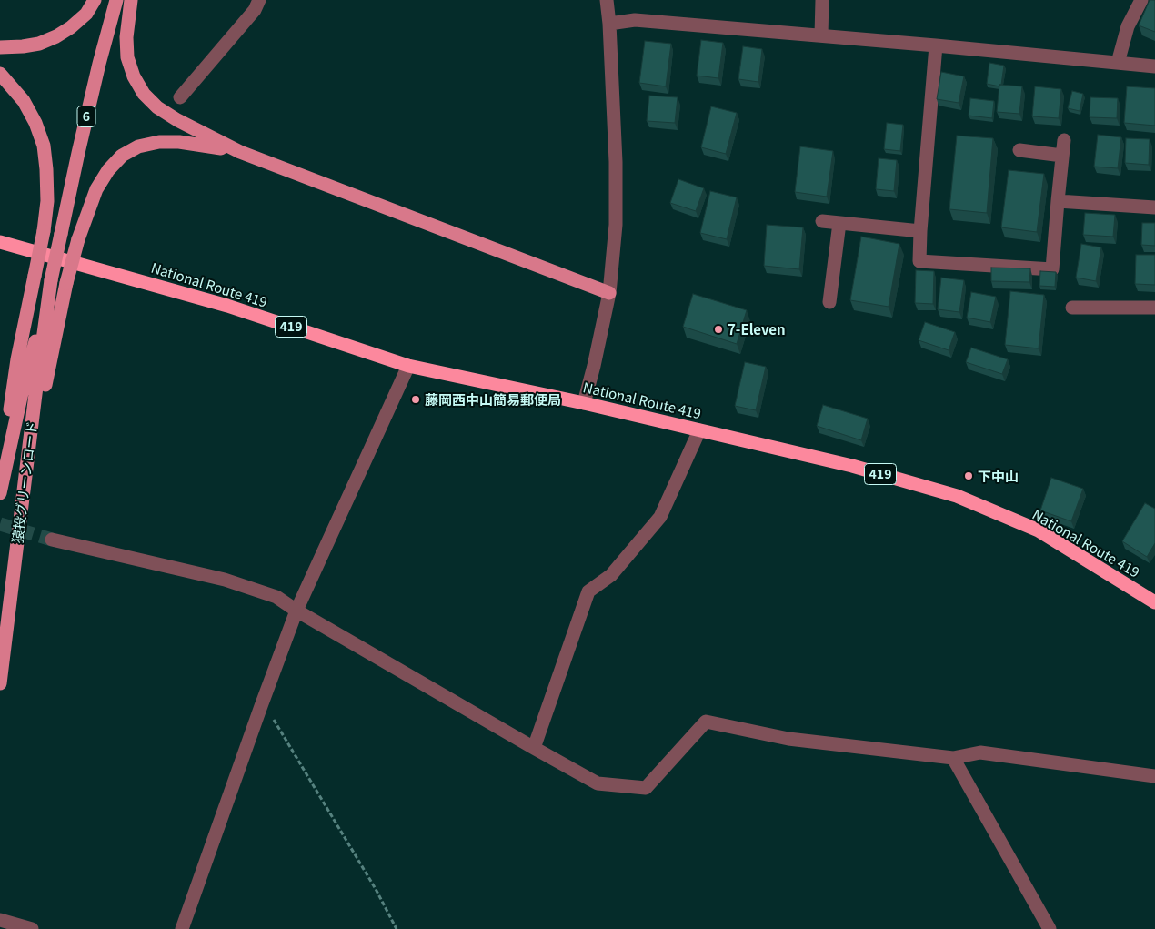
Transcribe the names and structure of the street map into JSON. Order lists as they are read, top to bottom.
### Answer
{
  "streets": {
    "highway": ["National Route 419", "419"],
    "main road": ["6", "猿投グリーンロード"]
  },
  "places": ["7-Eleven", "藤岡西中山簡易郵便局", "下中山"]
}
